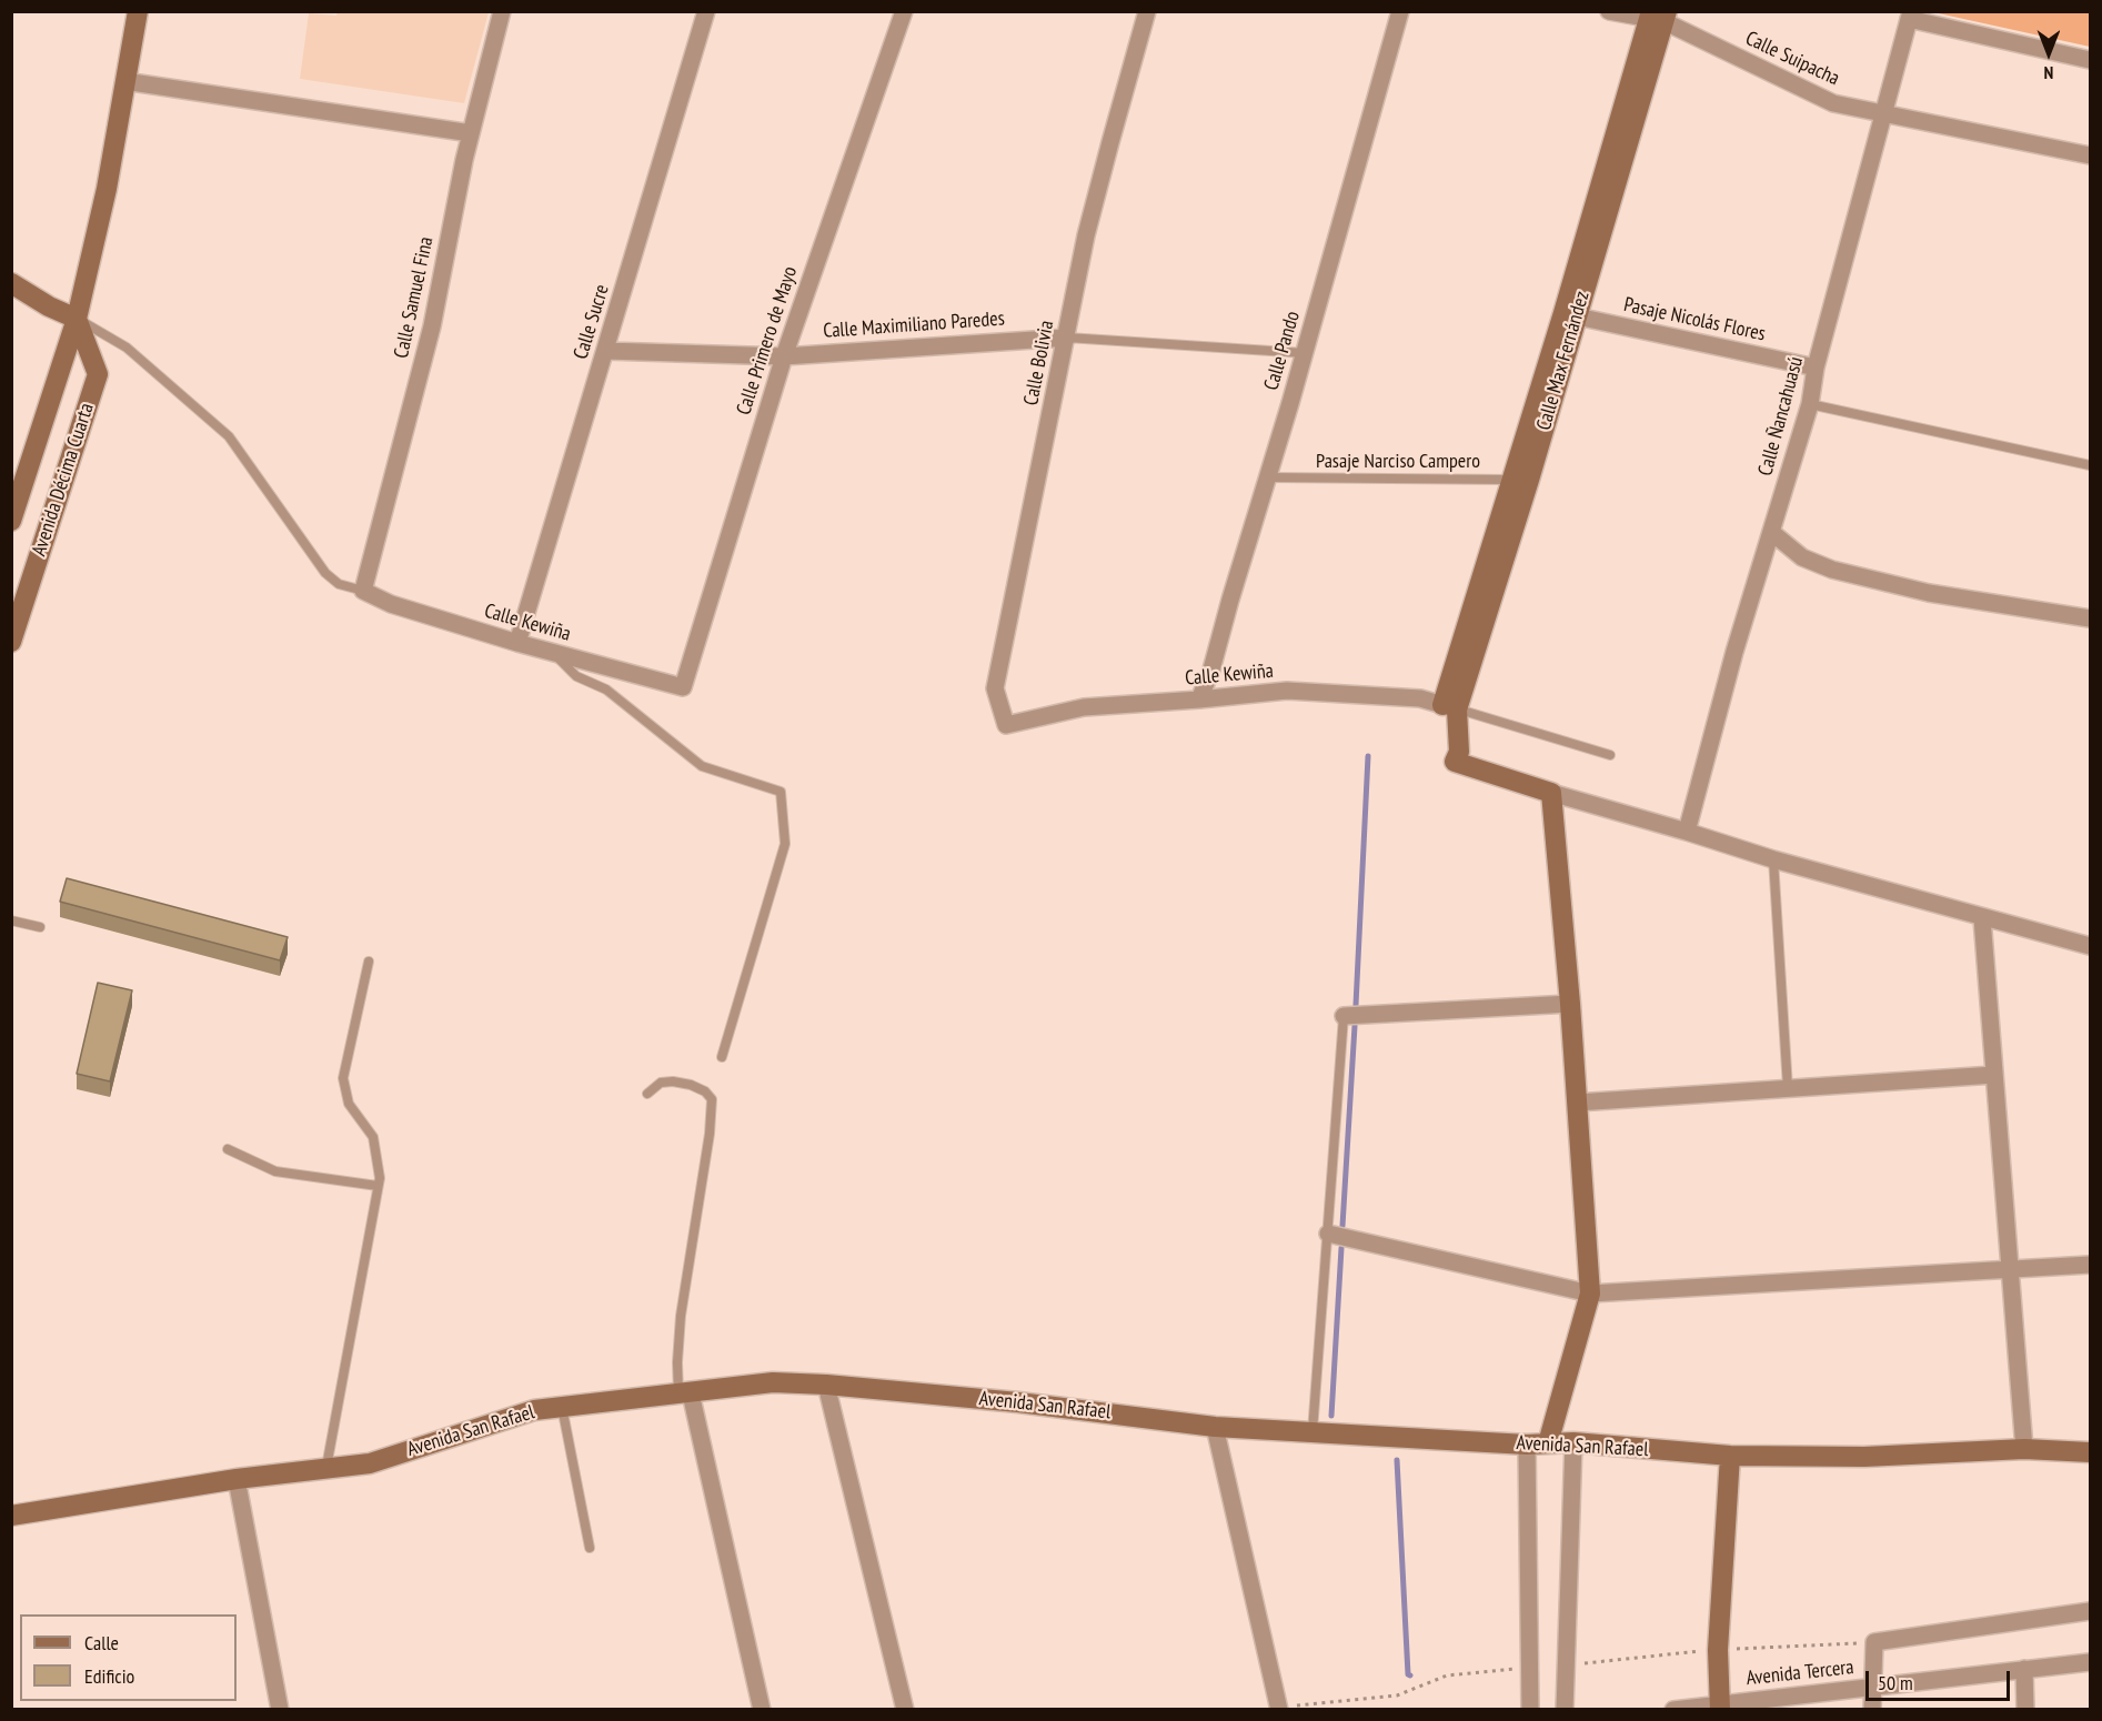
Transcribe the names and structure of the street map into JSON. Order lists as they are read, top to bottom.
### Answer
{
  "streets": {
    "street": [
      "Calle Suipacha",
      "Calle Samuel Fina",
      "Pasaje Nicolás Flores",
      "Calle Sucre",
      "Calle Maximiliano Paredes",
      "Calle Primero de Mayo",
      "Calle Pando",
      "Calle Max Fernández",
      "Calle Bolivia",
      "Calle Ñancahuasú",
      "Avenida Décima Cuarta",
      "Calle Kewiña",
      "Avenida San Rafael",
      "Avenida Tercera"
    ],
    "lane": ["Pasaje Narciso Campero"]
  },
  "crossings": [
    ["Calle Suipacha", "Calle Max Fernández"],
    ["Calle Suipacha", "Calle Ñancahuasú"],
    ["Calle Samuel Fina", "Calle Kewiña"],
    ["Pasaje Nicolás Flores", "Calle Max Fernández"],
    ["Pasaje Nicolás Flores", "Calle Ñancahuasú"],
    ["Calle Sucre", "Calle Maximiliano Paredes"],
    ["Calle Sucre", "Calle Kewiña"],
    ["Calle Maximiliano Paredes", "Calle Primero de Mayo"],
    ["Calle Maximiliano Paredes", "Calle Pando"],
    ["Calle Maximiliano Paredes", "Calle Bolivia"],
    ["Calle Primero de Mayo", "Calle Kewiña"],
    ["Calle Pando", "Pasaje Narciso Campero"],
    ["Calle Pando", "Calle Kewiña"],
    ["Calle Max Fernández", "Pasaje Narciso Campero"],
    ["Calle Max Fernández", "Calle Kewiña"],
    ["Calle Bolivia", "Calle Kewiña"]
  ],
  "legend": ["Calle", "Edificio"],
  "scale_bar": "50 m",
  "north": "bottom"
}
